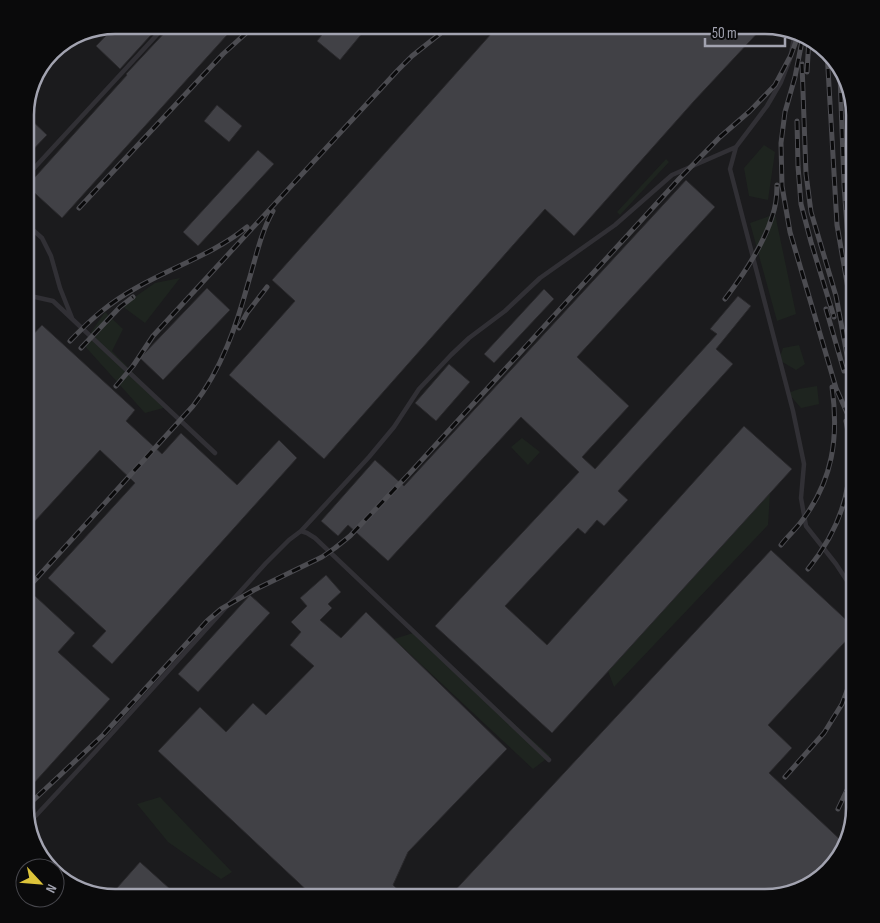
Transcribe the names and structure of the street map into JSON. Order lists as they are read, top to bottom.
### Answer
{
  "scale_bar": "50 m",
  "north": "bottom right"
}
